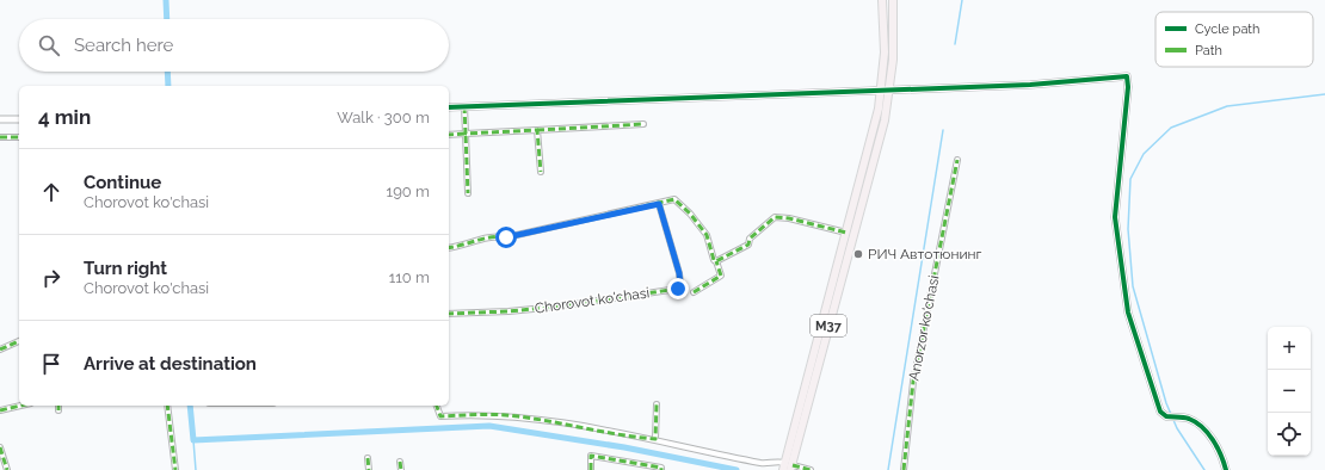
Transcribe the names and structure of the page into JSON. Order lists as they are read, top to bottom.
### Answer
{
  "streets": {
    "highway": ["M37"],
    "street": ["Chorovot ko'chasi", "Anorzor ko'chasi"]
  },
  "places": ["РИЧ Автотюнинг"],
  "legend": ["Cycle path", "Path"],
  "page": {
    "search": "Search here",
    "heading": ["4 min", "Walk · 300 m"],
    "list": [
      ["Continue", "Chorovot ko'chasi", "190 m"],
      ["Turn right", "Chorovot ko'chasi", "110 m"],
      "Arrive at destination"
    ],
    "map_buttons": ["+", "−"]
  }
}
